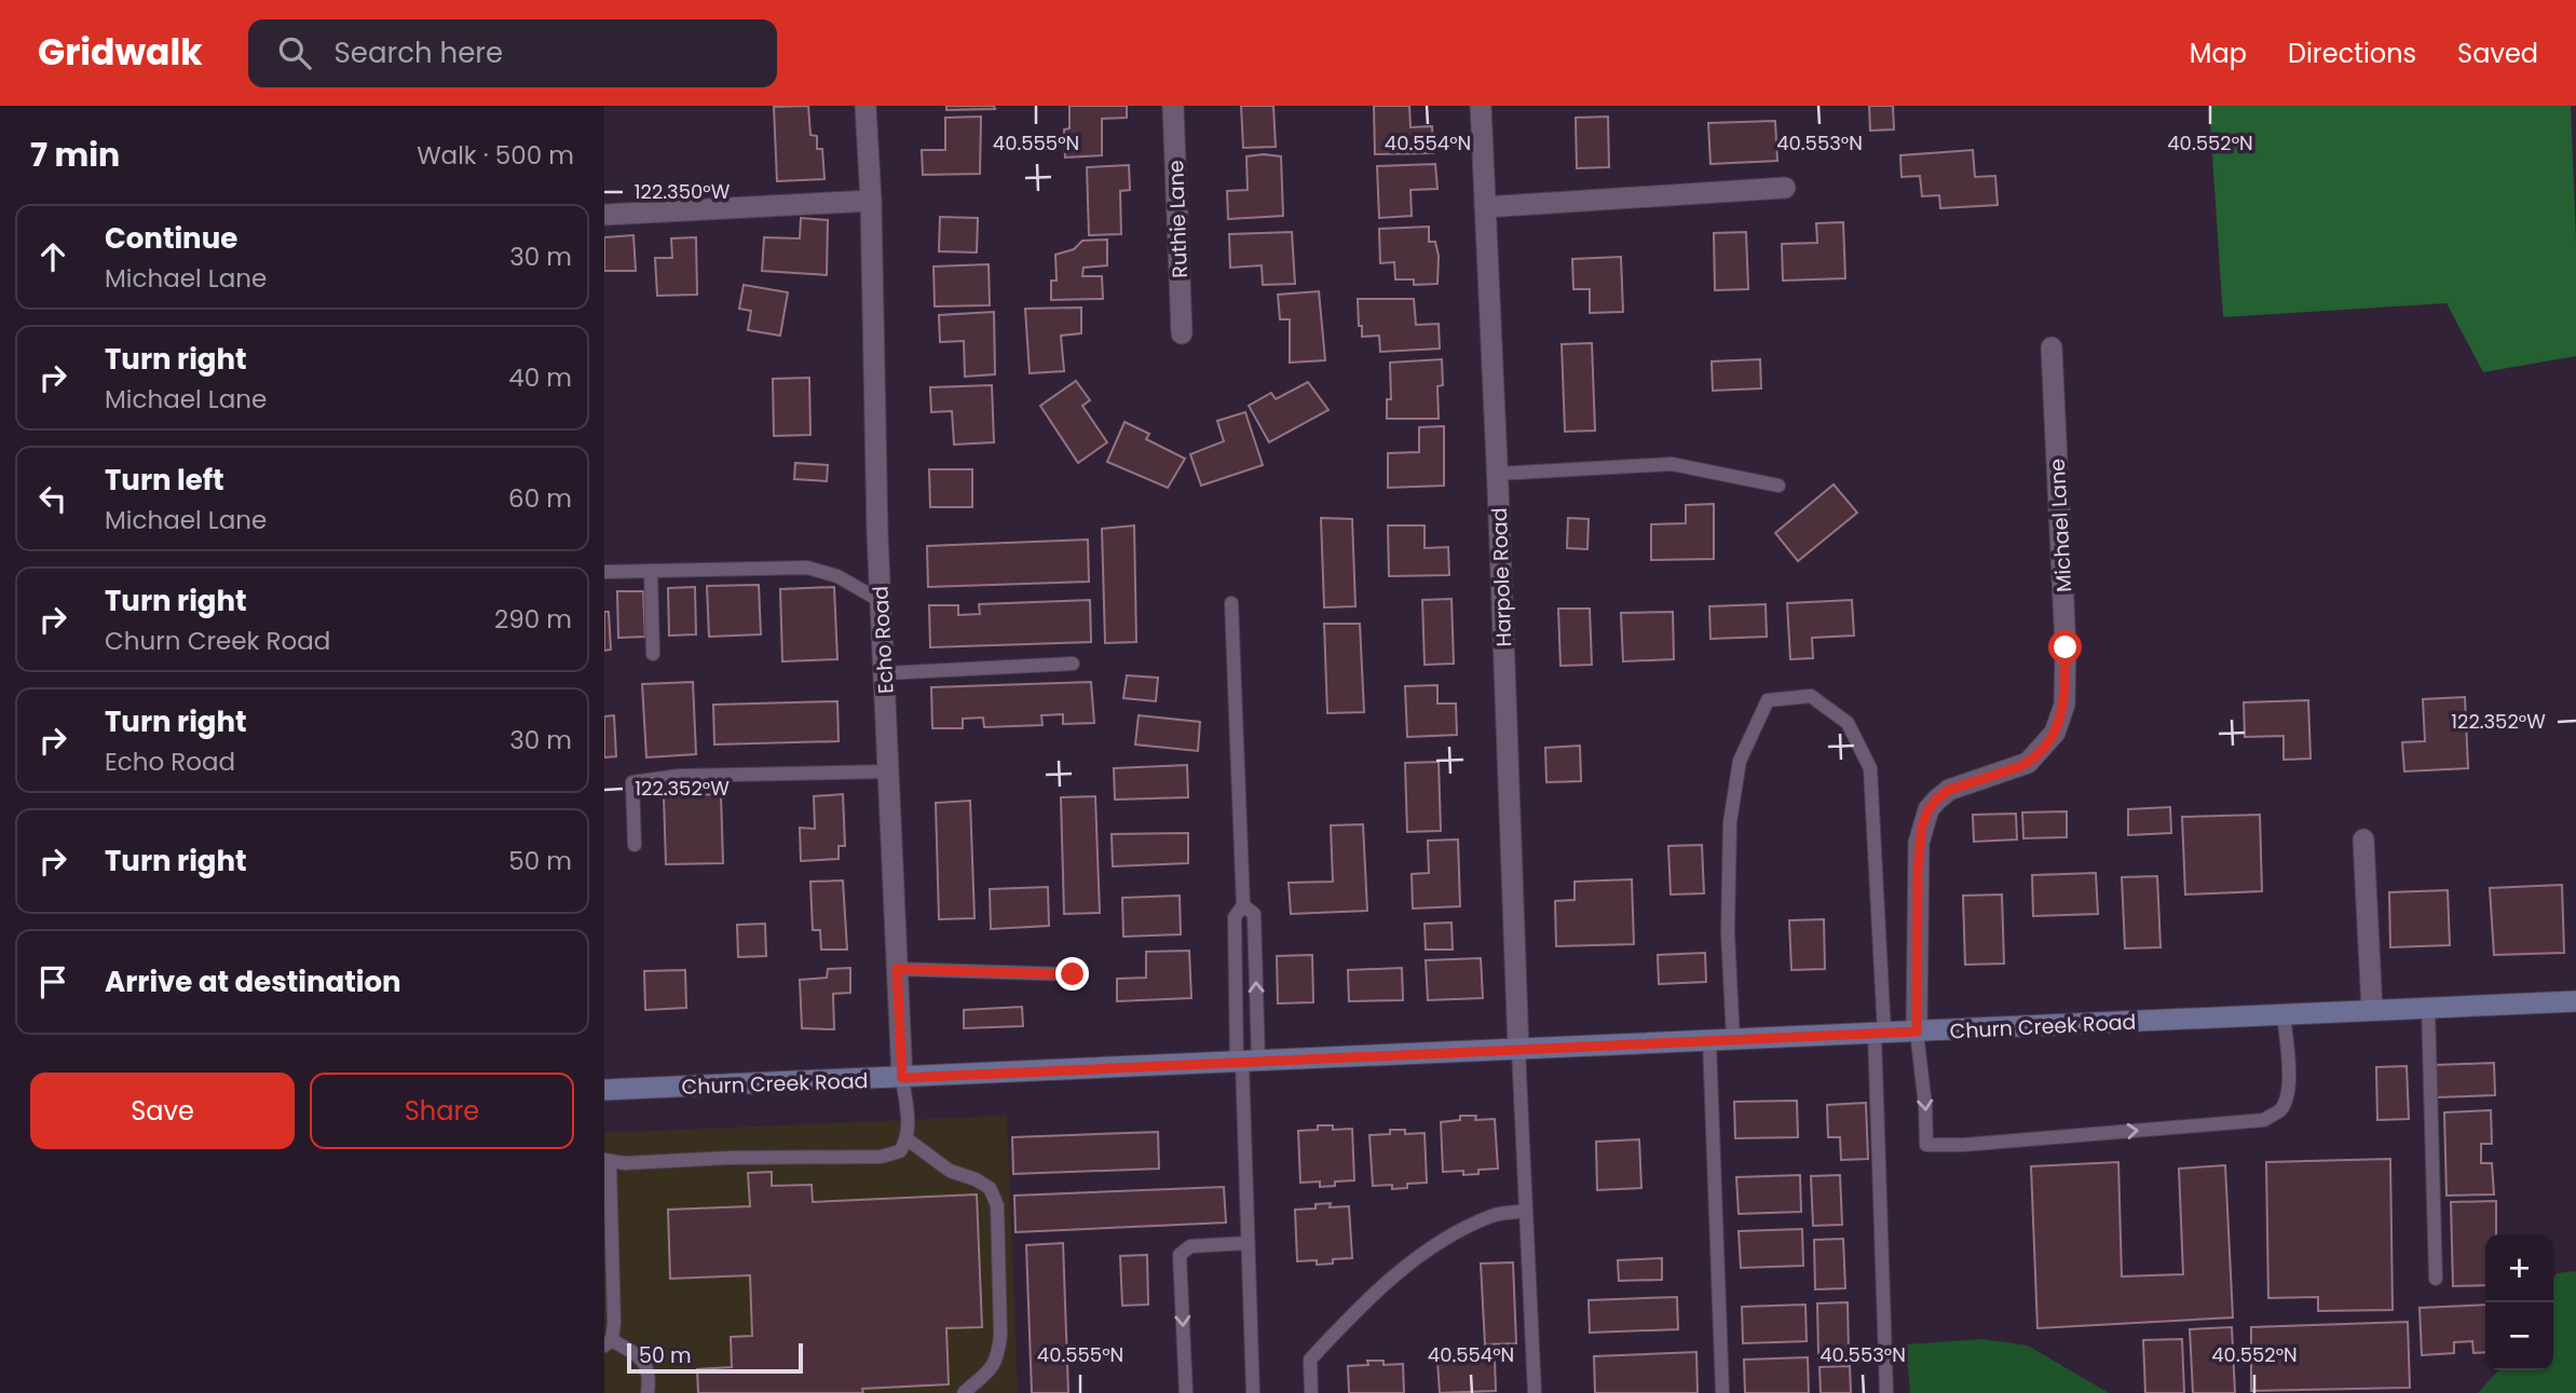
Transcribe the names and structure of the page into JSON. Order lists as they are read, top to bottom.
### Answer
{
  "streets": {
    "main road": ["Churn Creek Road"],
    "street": [
      "Ruthie Lane",
      "Michael Lane",
      "Harpole Road",
      "Echo Road"
    ]
  },
  "crossings": [
    ["Michael Lane", "Churn Creek Road"],
    ["Harpole Road", "Churn Creek Road"],
    ["Echo Road", "Churn Creek Road"]
  ],
  "scale_bar": "50 m",
  "page": {
    "header": "Gridwalk",
    "search": "Search here",
    "nav": ["Map", "Directions", "Saved"],
    "heading": ["7 min", "Walk · 500 m"],
    "list": [
      ["Continue", "Michael Lane", "30 m"],
      ["Turn right", "Michael Lane", "40 m"],
      ["Turn left", "Michael Lane", "60 m"],
      ["Turn right", "Churn Creek Road", "290 m"],
      ["Turn right", "Echo Road", "30 m"],
      ["Turn right", "50 m"],
      "Arrive at destination"
    ],
    "buttons": ["Save", "Share"],
    "map_buttons": ["+", "−"],
    "scale": "50 m"
  },
  "coordinates": [
    "40.555°N",
    "40.554°N",
    "40.553°N",
    "40.552°N",
    "122.350°W",
    "122.352°W"
  ]
}
